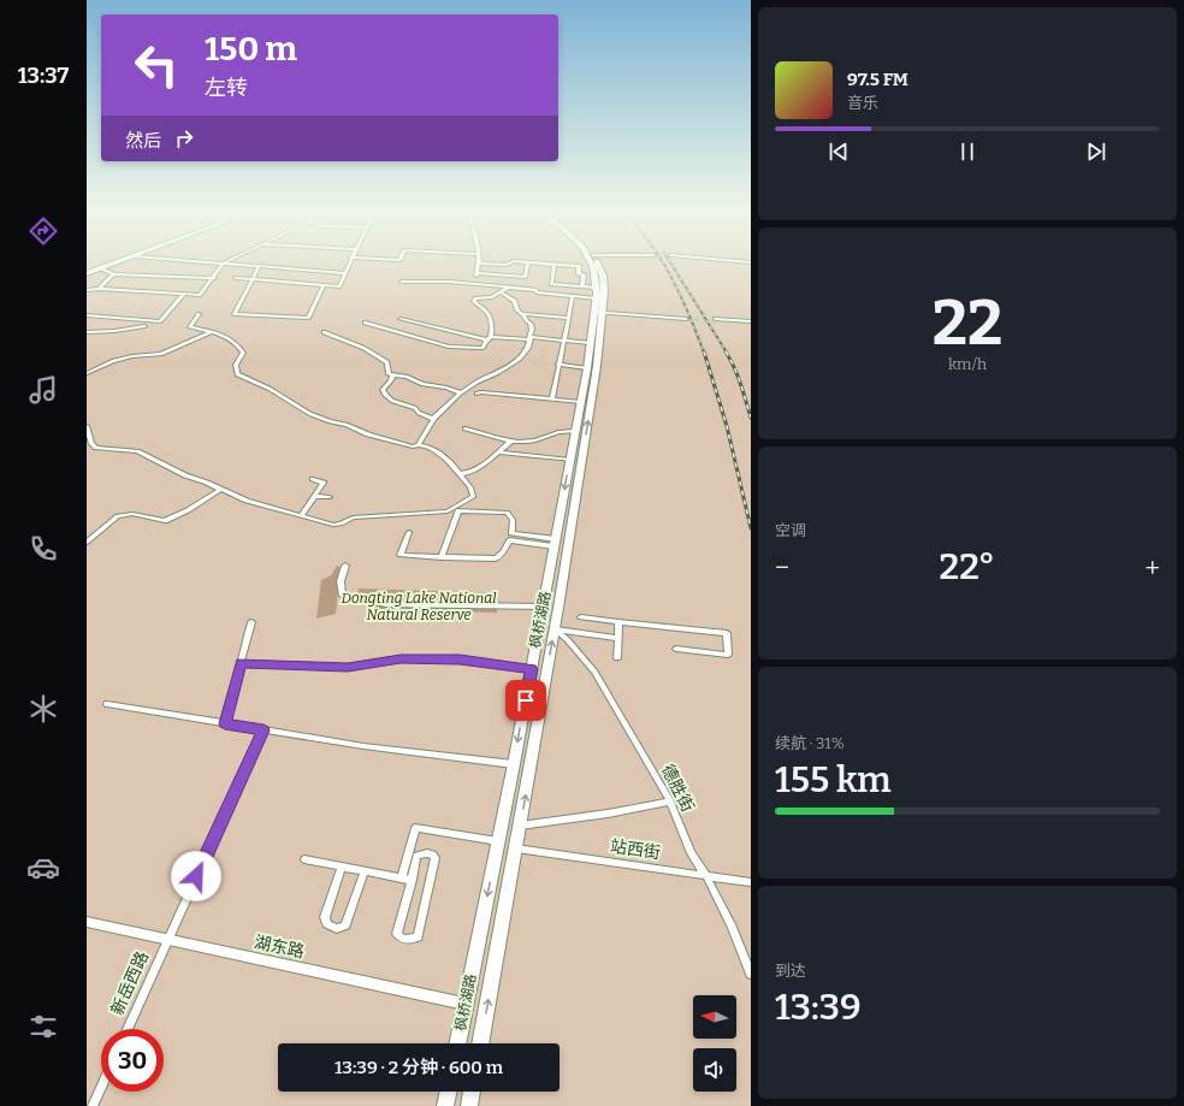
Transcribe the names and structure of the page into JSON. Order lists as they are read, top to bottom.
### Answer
{
  "streets": {
    "main road": ["枫桥湖路"],
    "street": [
      "德胜街",
      "站西街",
      "湖东路",
      "新岳西路"
    ]
  },
  "crossings": [
    ["枫桥湖路", "德胜街"],
    ["枫桥湖路", "站西街"],
    ["枫桥湖路", "湖东路"],
    ["德胜街", "站西街"],
    ["湖东路", "新岳西路"]
  ],
  "parks": ["Dongting Lake National Natural Reserve"],
  "north": "left",
  "page": {
    "tabs": "13:37",
    "turn": ["150 m", "左转"],
    "song": ["97.5 FM", "音乐"],
    "then": "然后",
    "tile": [
      ["22", "km/h"],
      "空调",
      ["续航 · 31%", "155 km"],
      ["到达", "13:39"]
    ],
    "heat": ["−", "22°", "+"],
    "limit": "30",
    "trip": "13:39 · 2 分钟 · 600 m"
  }
}
